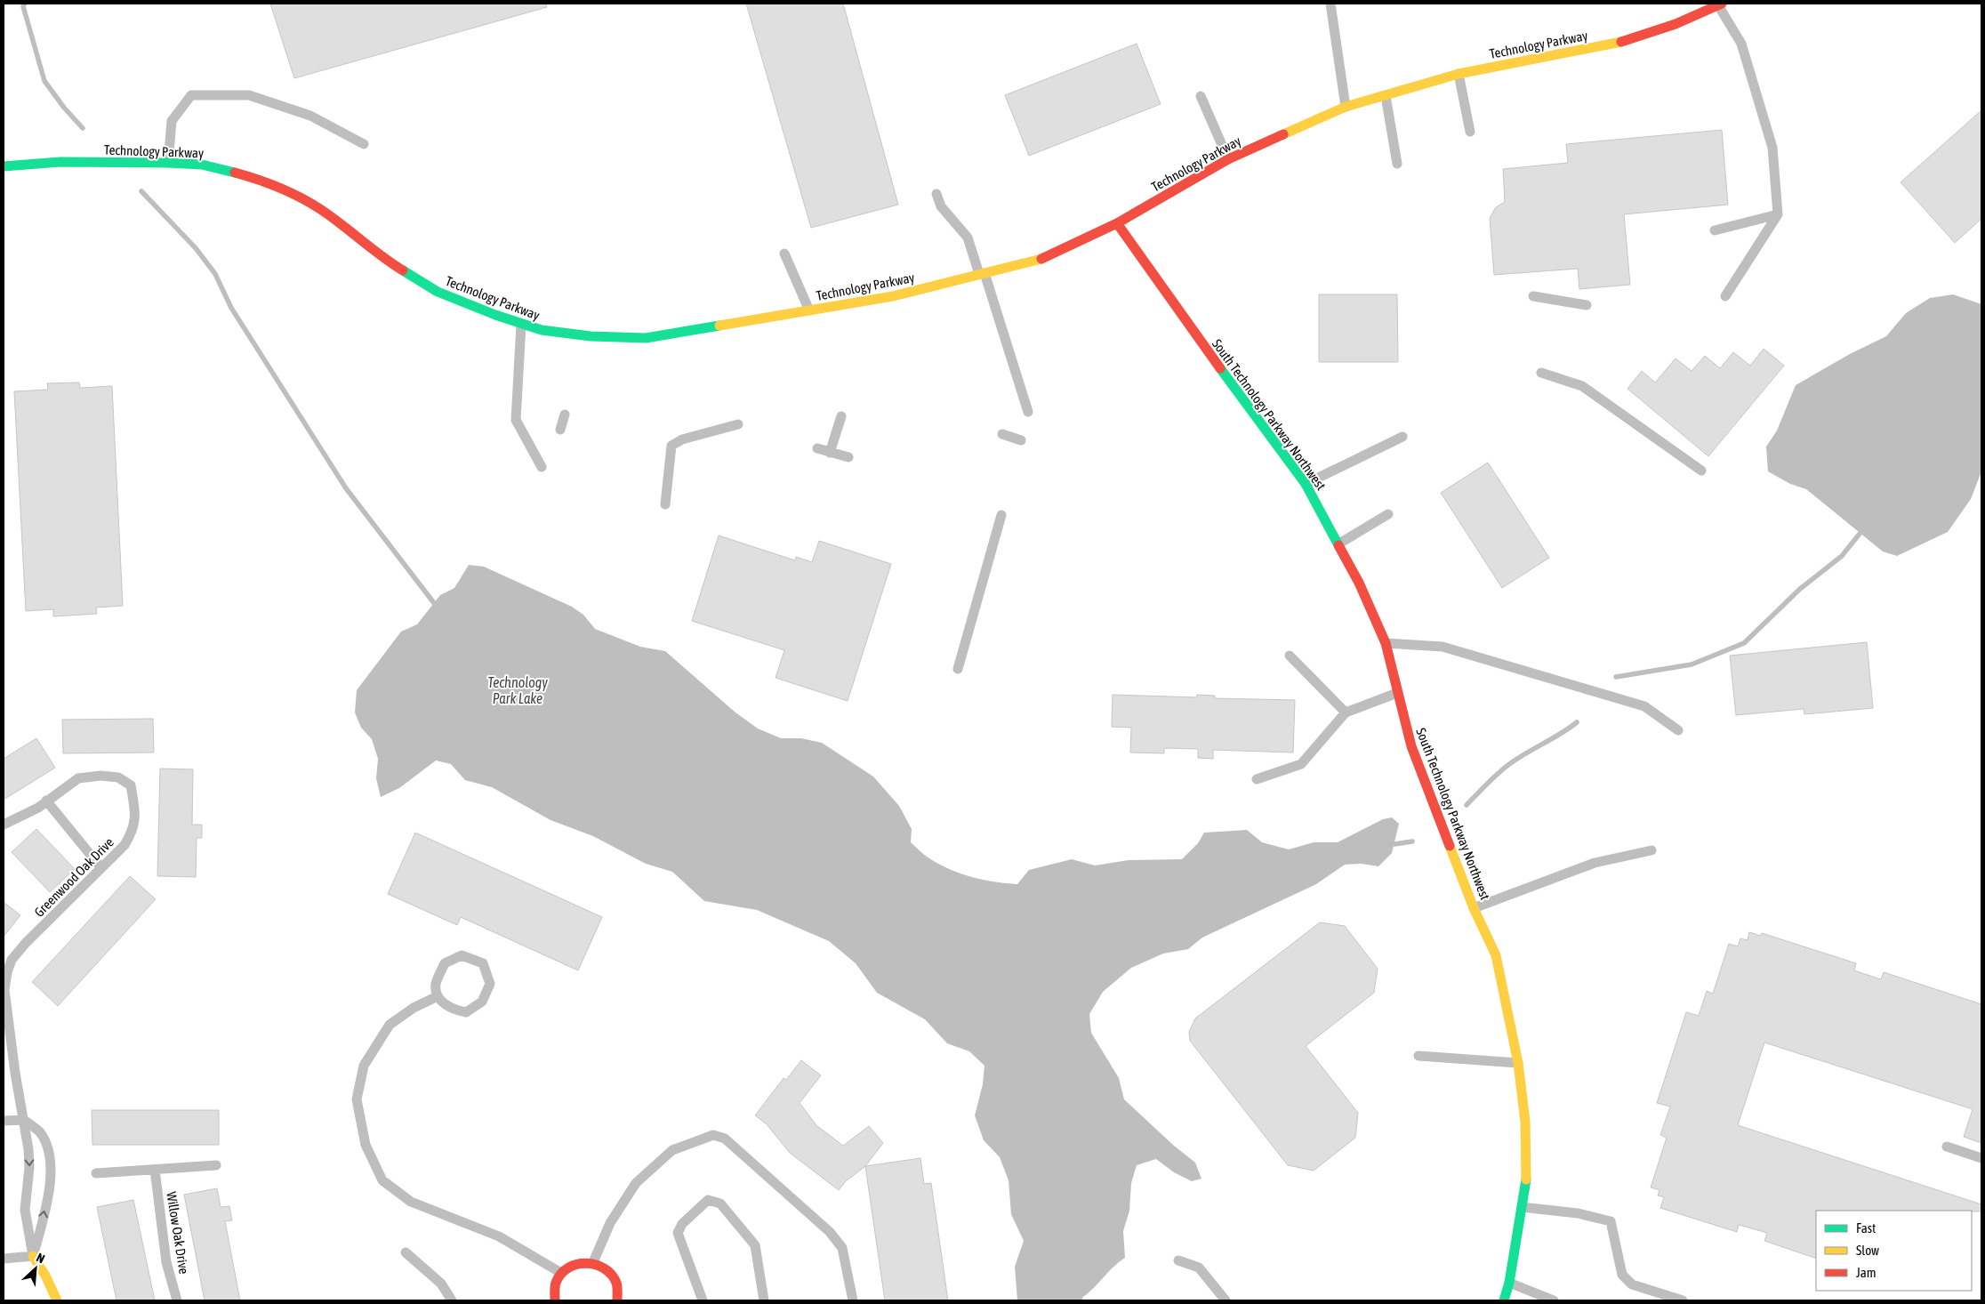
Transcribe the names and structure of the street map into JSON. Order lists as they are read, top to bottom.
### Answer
{
  "streets": {
    "street": ["Technology Parkway", "South Technology Parkway Northwest"],
    "lane": ["Greenwood Oak Drive", "Willow Oak Drive"]
  },
  "crossings": [
    ["Technology Parkway", "South Technology Parkway Northwest"]
  ],
  "water": ["Technology Park Lake"],
  "legend": ["Fast", "Slow", "Jam"],
  "north": "top right"
}
